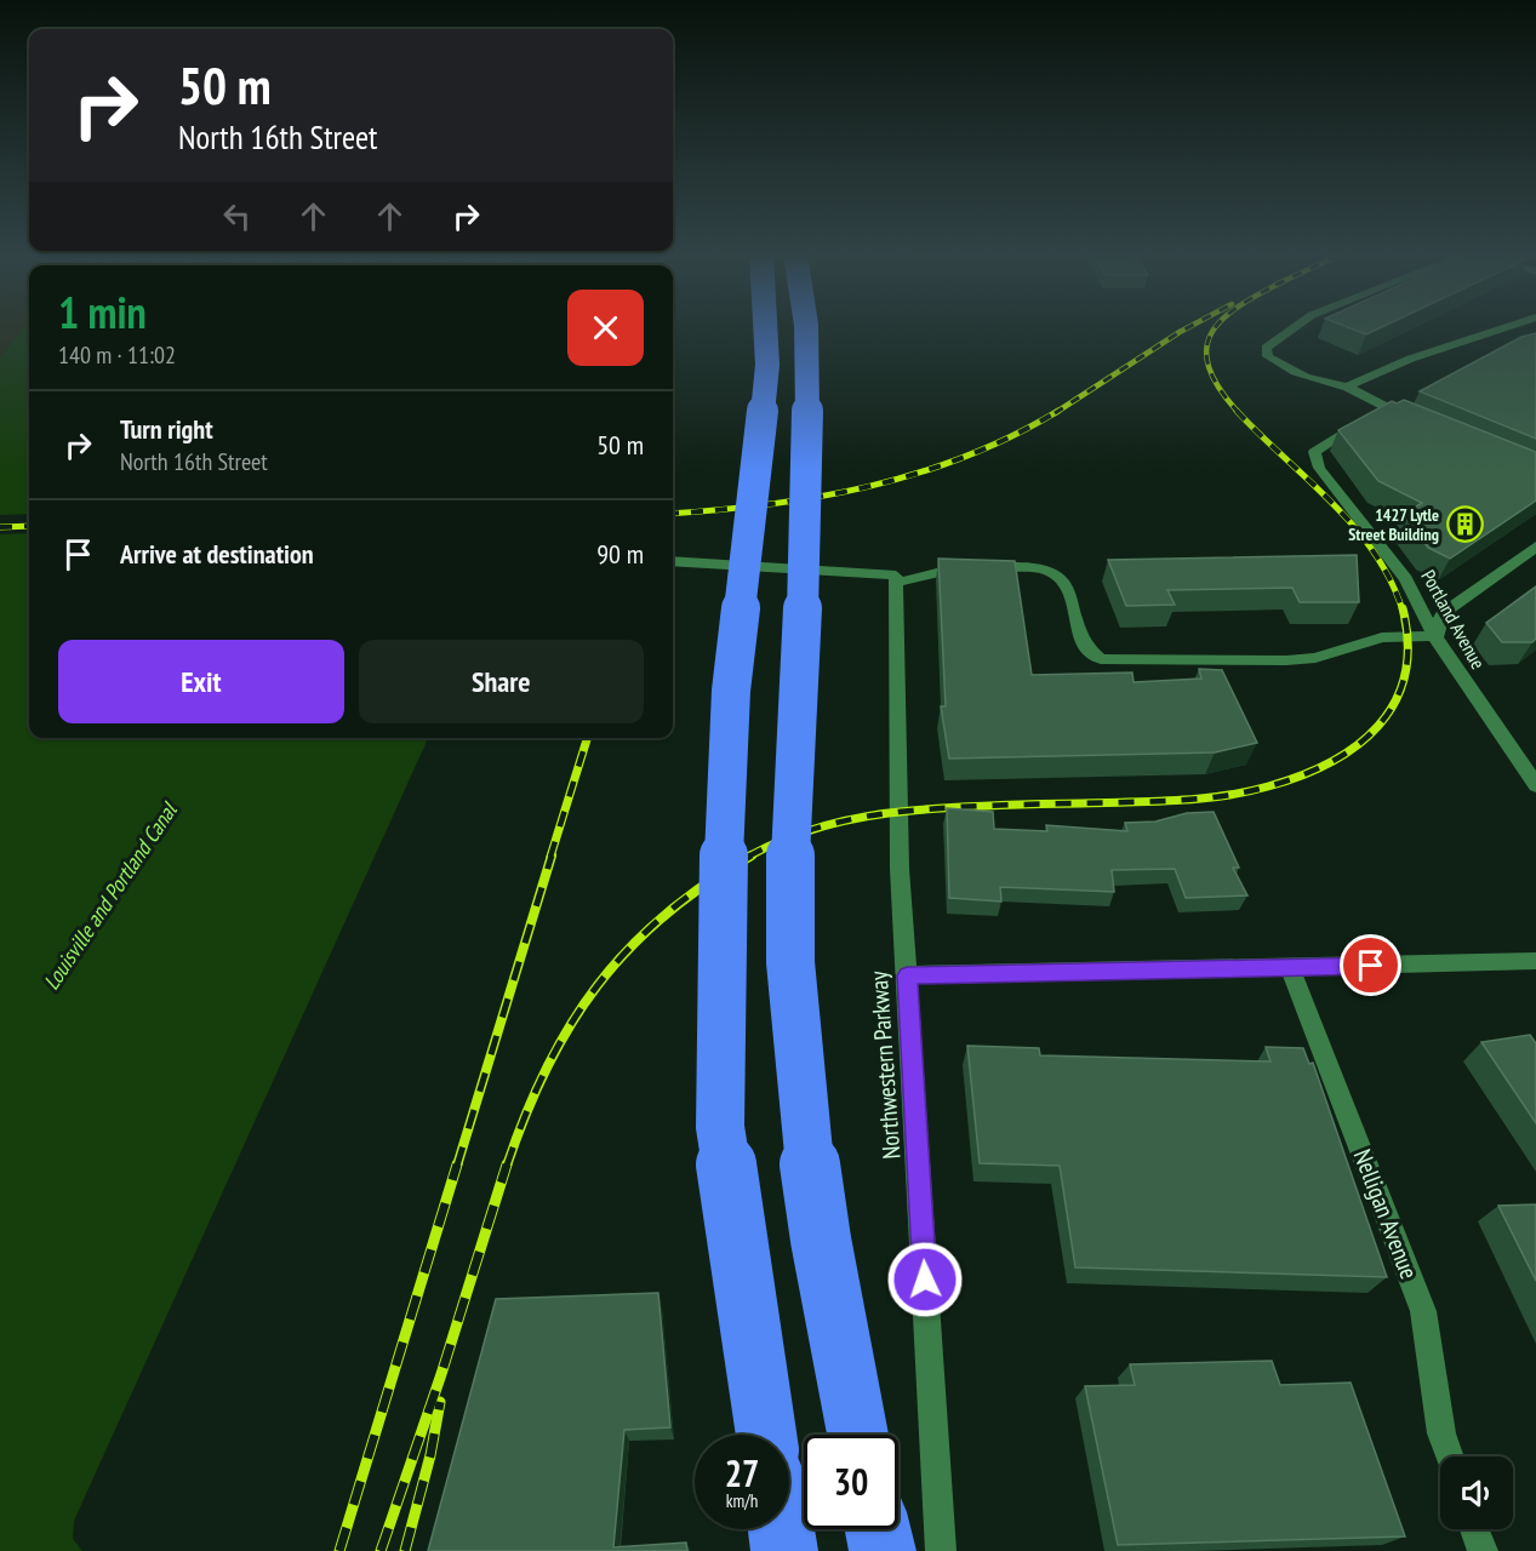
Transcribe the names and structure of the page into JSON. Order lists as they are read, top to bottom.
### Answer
{
  "streets": {
    "street": ["Portland Avenue", "Northwestern Parkway", "Nelligan Avenue"]
  },
  "water": ["Louisville and Portland Canal"],
  "places": {
    "building": ["1427 Lytle Street Building"]
  },
  "page": {
    "turn": ["50 m", "North 16th Street"],
    "heading": ["1 min", "140 m · 11:02"],
    "list": [
      {
        "name": "Turn right",
        "note": "North 16th Street",
        "value": "50 m"
      },
      {
        "name": "Arrive at destination",
        "value": "90 m"
      }
    ],
    "buttons": ["Exit", "Share"],
    "speed": "27 km/h",
    "limit": "30"
  }
}
